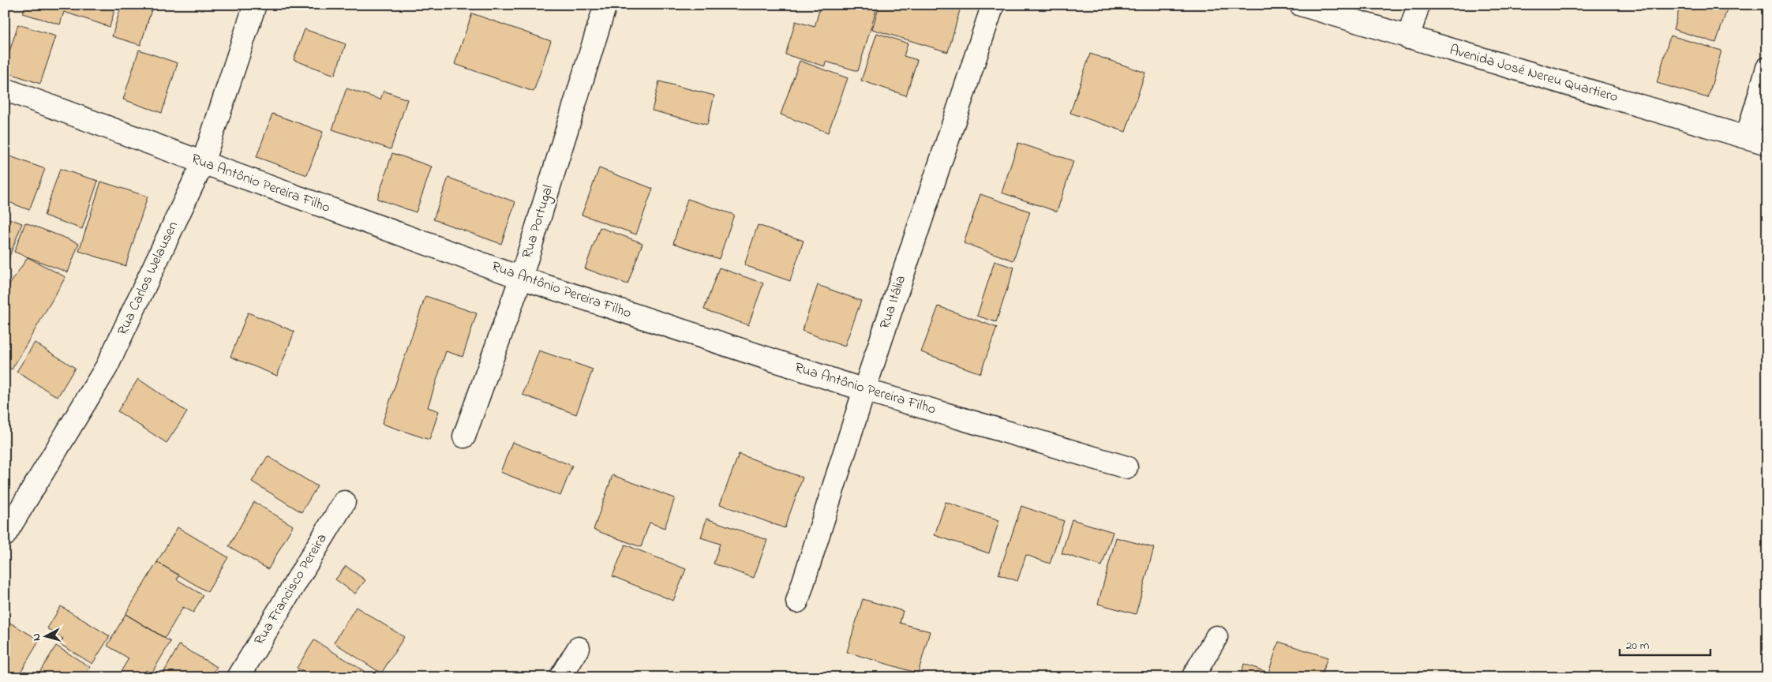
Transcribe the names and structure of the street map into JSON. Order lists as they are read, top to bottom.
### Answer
{
  "streets": {
    "street": [
      "Avenida José Nereu Quartiero",
      "Rua Antônio Pereira Filho",
      "Rua Portugal",
      "Rua Carlos Welausen",
      "Rua Itália",
      "Rua Francisco Pereira"
    ]
  },
  "crossings": [
    ["Rua Antônio Pereira Filho", "Rua Portugal"],
    ["Rua Antônio Pereira Filho", "Rua Carlos Welausen"],
    ["Rua Antônio Pereira Filho", "Rua Itália"]
  ],
  "scale_bar": "20 m",
  "north": "left"
}
